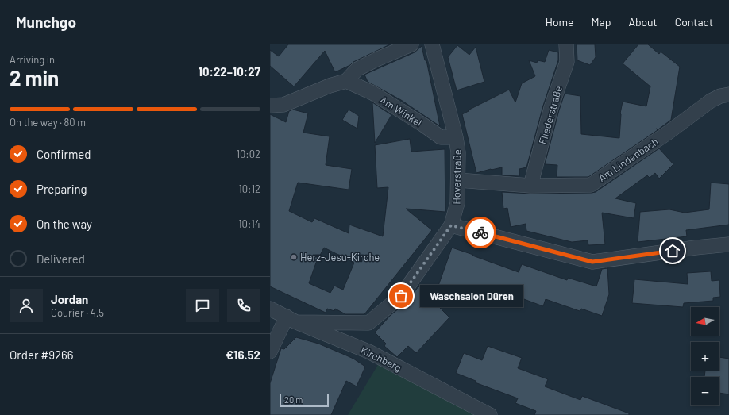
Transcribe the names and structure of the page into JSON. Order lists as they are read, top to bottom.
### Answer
{
  "streets": {
    "street": [
      "Am Winkel",
      "Fliederstraße",
      "Am Lindenbach",
      "Hoverstraße",
      "Kirchberg"
    ]
  },
  "crossings": [
    ["Am Winkel", "Hoverstraße"],
    ["Fliederstraße", "Am Lindenbach"],
    ["Am Lindenbach", "Hoverstraße"],
    ["Hoverstraße", "Kirchberg"]
  ],
  "places": ["Herz-Jesu-Kirche", "Waschsalon Düren"],
  "scale_bar": "20 m",
  "north": "left",
  "page": {
    "header": "Munchgo",
    "nav": [
      "Home",
      "Map",
      "About",
      "Contact"
    ],
    "heading": ["2 min", "Arriving in", "10:22–10:27"],
    "panel": [
      "Jordan",
      "Courier · 4.5",
      "Order #9266",
      "€16.52"
    ],
    "bar": "On the way · 80 m",
    "list": [
      ["Confirmed", "10:02"],
      ["Preparing", "10:12"],
      ["On the way", "10:14"],
      "Delivered"
    ],
    "bubble": "Waschsalon Düren",
    "map_buttons": ["+", "−"],
    "scale": "20 m"
  }
}
